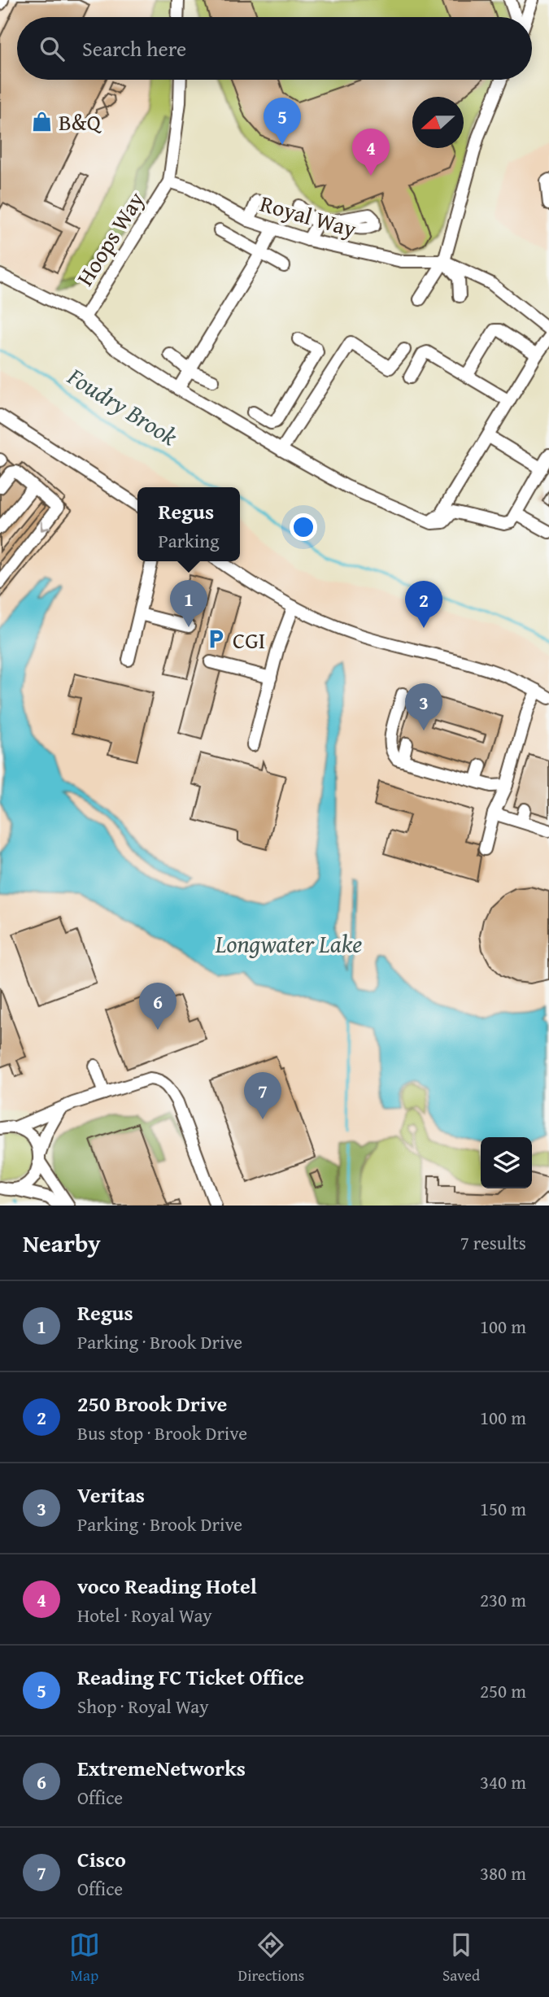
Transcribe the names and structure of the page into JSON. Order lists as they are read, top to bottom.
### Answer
{
  "streets": {
    "street": ["Royal Way", "Hoops Way"]
  },
  "crossings": [
    ["Royal Way", "Hoops Way"]
  ],
  "water": ["Foudry Brook", "Longwater Lake"],
  "places": {
    "shop": ["B&Q"],
    "parking": ["CGI"]
  },
  "north": "left",
  "page": {
    "search": "Search here",
    "pins": [
      "5",
      "4",
      "1",
      "2",
      "3",
      "6",
      "7"
    ],
    "popup": ["Regus", "Parking"],
    "heading": ["Nearby", "7 results"],
    "list": [
      {
        "mark": "1",
        "name": "Regus",
        "note": "Parking · Brook Drive",
        "value": "100 m"
      },
      {
        "mark": "2",
        "name": "250 Brook Drive",
        "note": "Bus stop · Brook Drive",
        "value": "100 m"
      },
      {
        "mark": "3",
        "name": "Veritas",
        "note": "Parking · Brook Drive",
        "value": "150 m"
      },
      {
        "mark": "4",
        "name": "voco Reading Hotel",
        "note": "Hotel · Royal Way",
        "value": "230 m"
      },
      {
        "mark": "5",
        "name": "Reading FC Ticket Office",
        "note": "Shop · Royal Way",
        "value": "250 m"
      },
      {
        "mark": "6",
        "name": "ExtremeNetworks",
        "note": "Office",
        "value": "340 m"
      },
      {
        "mark": "7",
        "name": "Cisco",
        "note": "Office",
        "value": "380 m"
      }
    ],
    "nav": ["Map", "Directions", "Saved"]
  }
}
